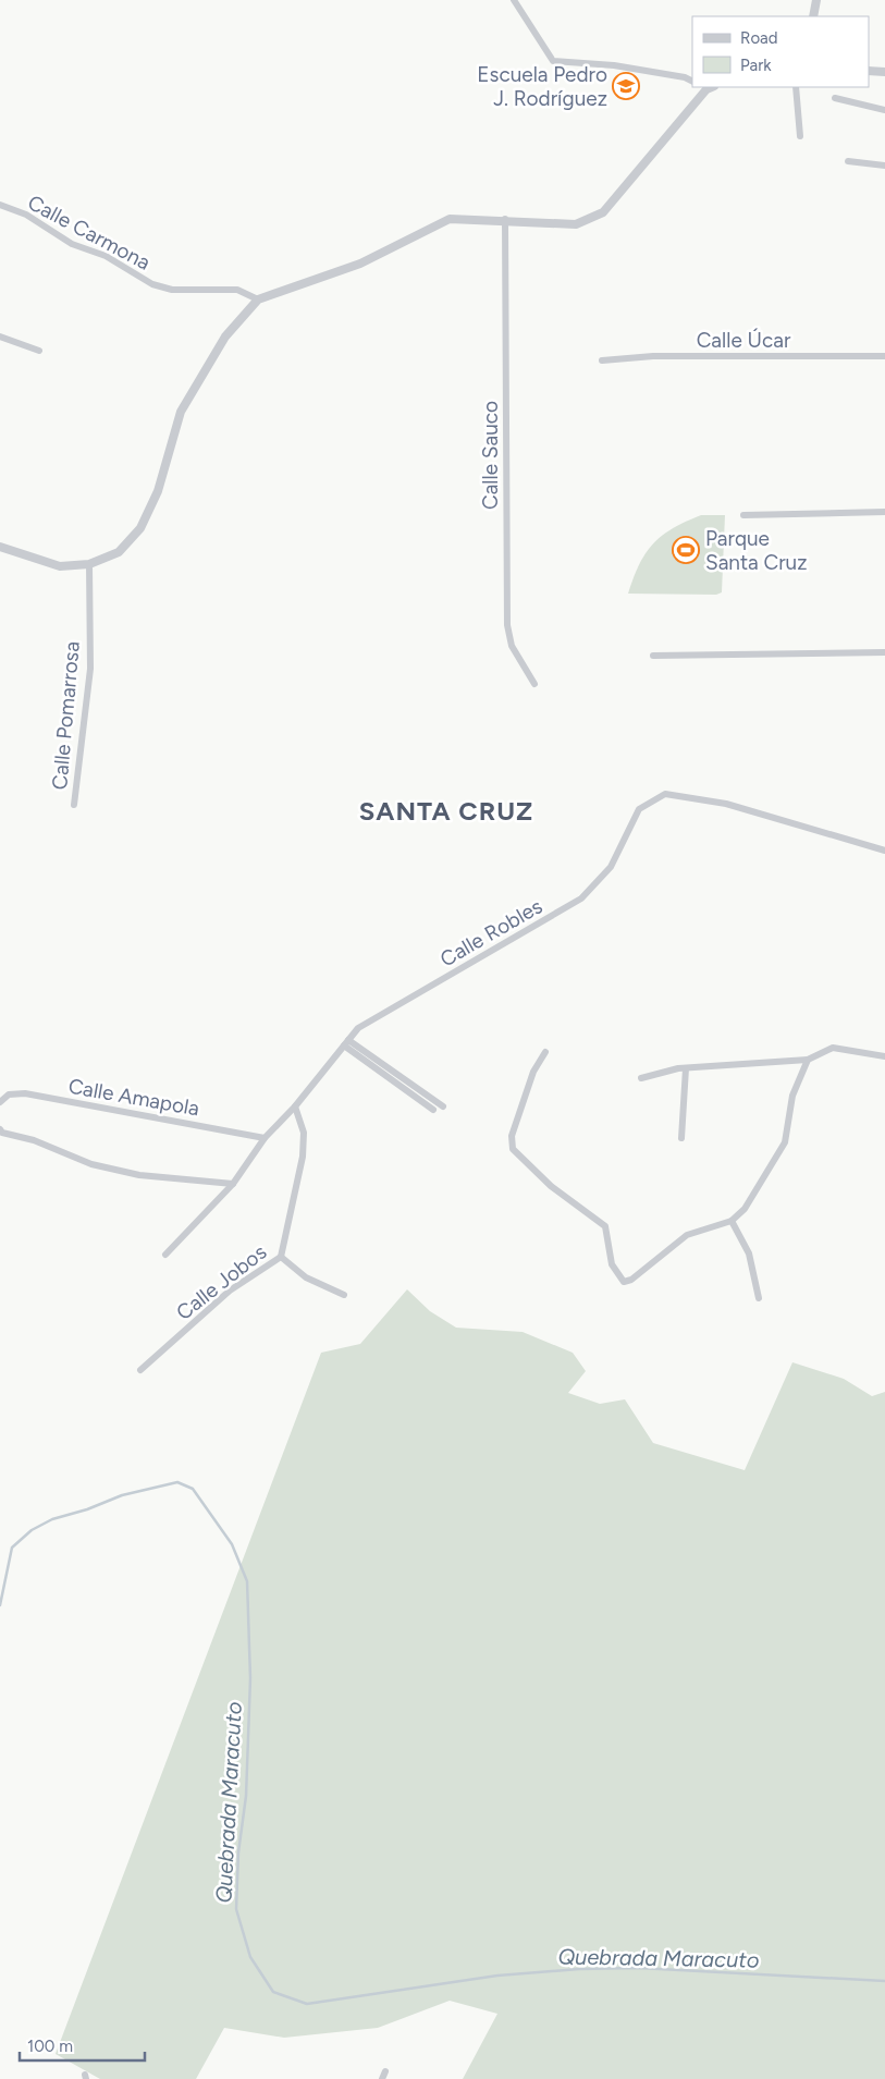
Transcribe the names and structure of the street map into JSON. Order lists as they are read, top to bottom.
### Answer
{
  "streets": {
    "street": [
      "Calle Carmona",
      "Calle Úcar",
      "Calle Sauco",
      "Calle Pomarrosa",
      "Calle Robles",
      "Calle Amapola",
      "Calle Jobos"
    ]
  },
  "crossings": [
    ["Calle Robles", "Calle Amapola"],
    ["Calle Robles", "Calle Jobos"]
  ],
  "districts": ["SANTA CRUZ"],
  "water": ["Quebrada Maracuto"],
  "places": {
    "school or university": ["Escuela Pedro J. Rodríguez"],
    "sports": ["Parque Santa Cruz"]
  },
  "legend": ["Road", "Park"],
  "scale_bar": "100 m"
}
